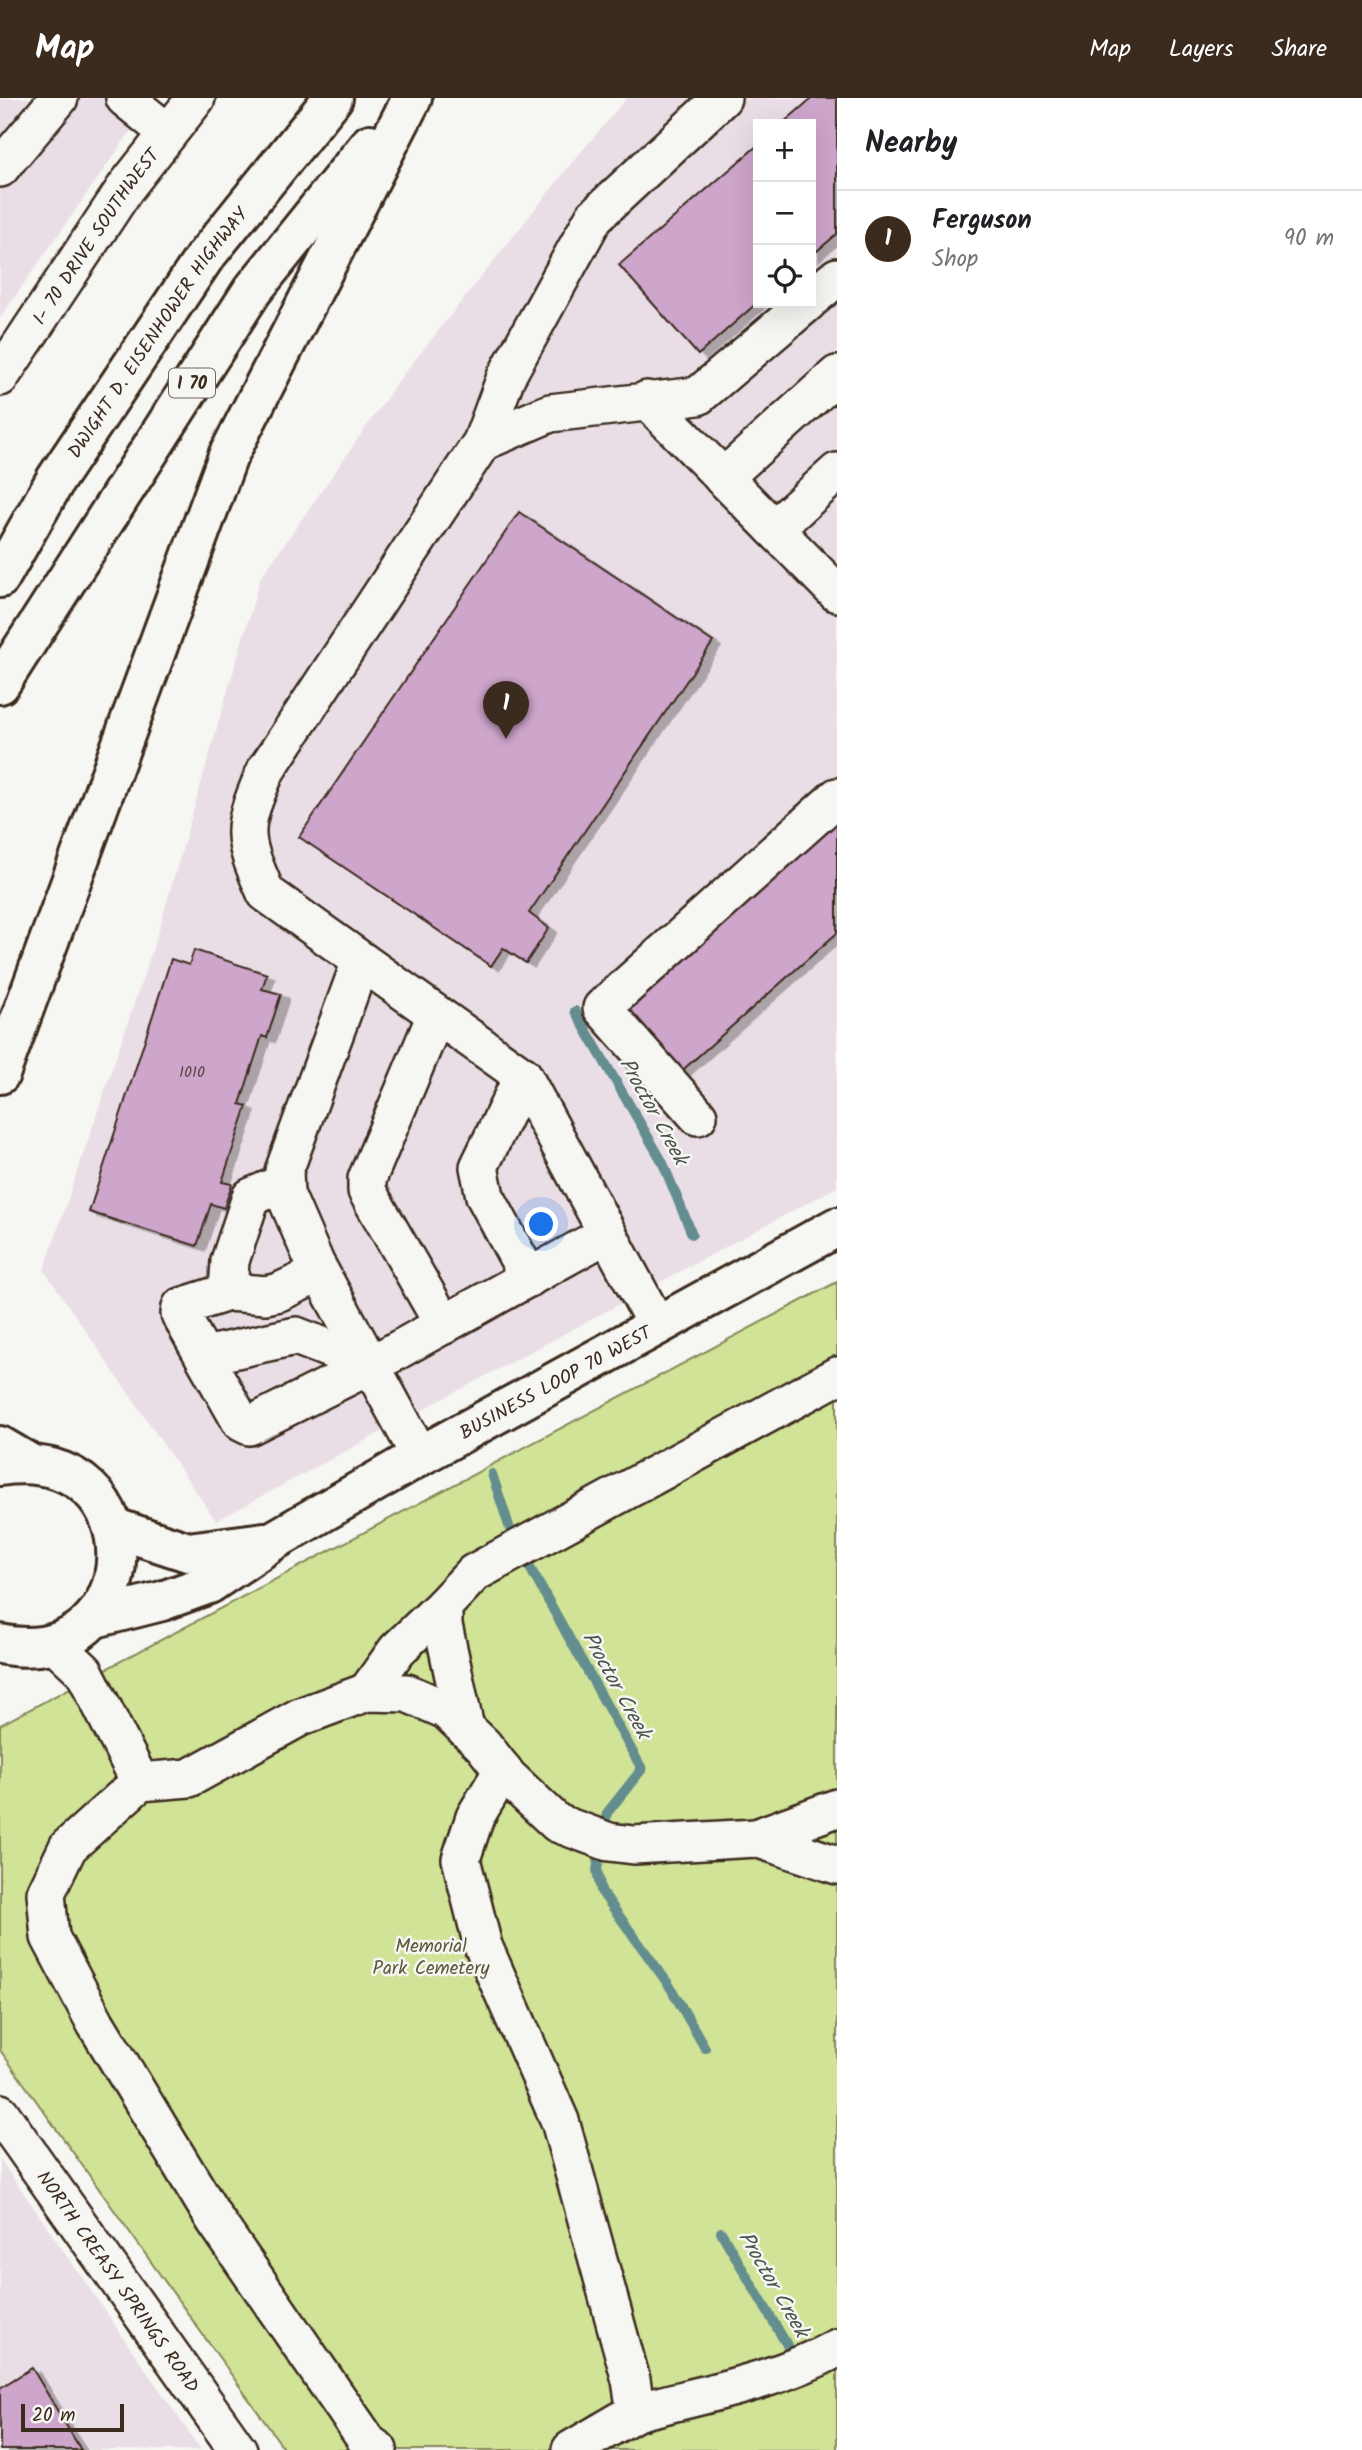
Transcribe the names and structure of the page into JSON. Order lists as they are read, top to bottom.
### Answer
{
  "streets": {
    "main road": ["DWIGHT D. EISENHOWER HIGHWAY", "I 70", "BUSINESS LOOP 70 WEST"],
    "street": ["I- 70 DRIVE SOUTHWEST", "NORTH CREASY SPRINGS ROAD"]
  },
  "water": ["Proctor Creek"],
  "parks": ["Memorial Park Cemetery"],
  "house_numbers": ["1010"],
  "scale_bar": "20 m",
  "page": {
    "header": "Map",
    "nav": ["Map", "Layers", "Share"],
    "heading": "Nearby",
    "map_buttons": ["+", "−"],
    "list": [
      {
        "mark": "1",
        "name": "Ferguson",
        "note": "Shop",
        "value": "90 m"
      }
    ],
    "pins": "1",
    "scale": "20 m"
  }
}
